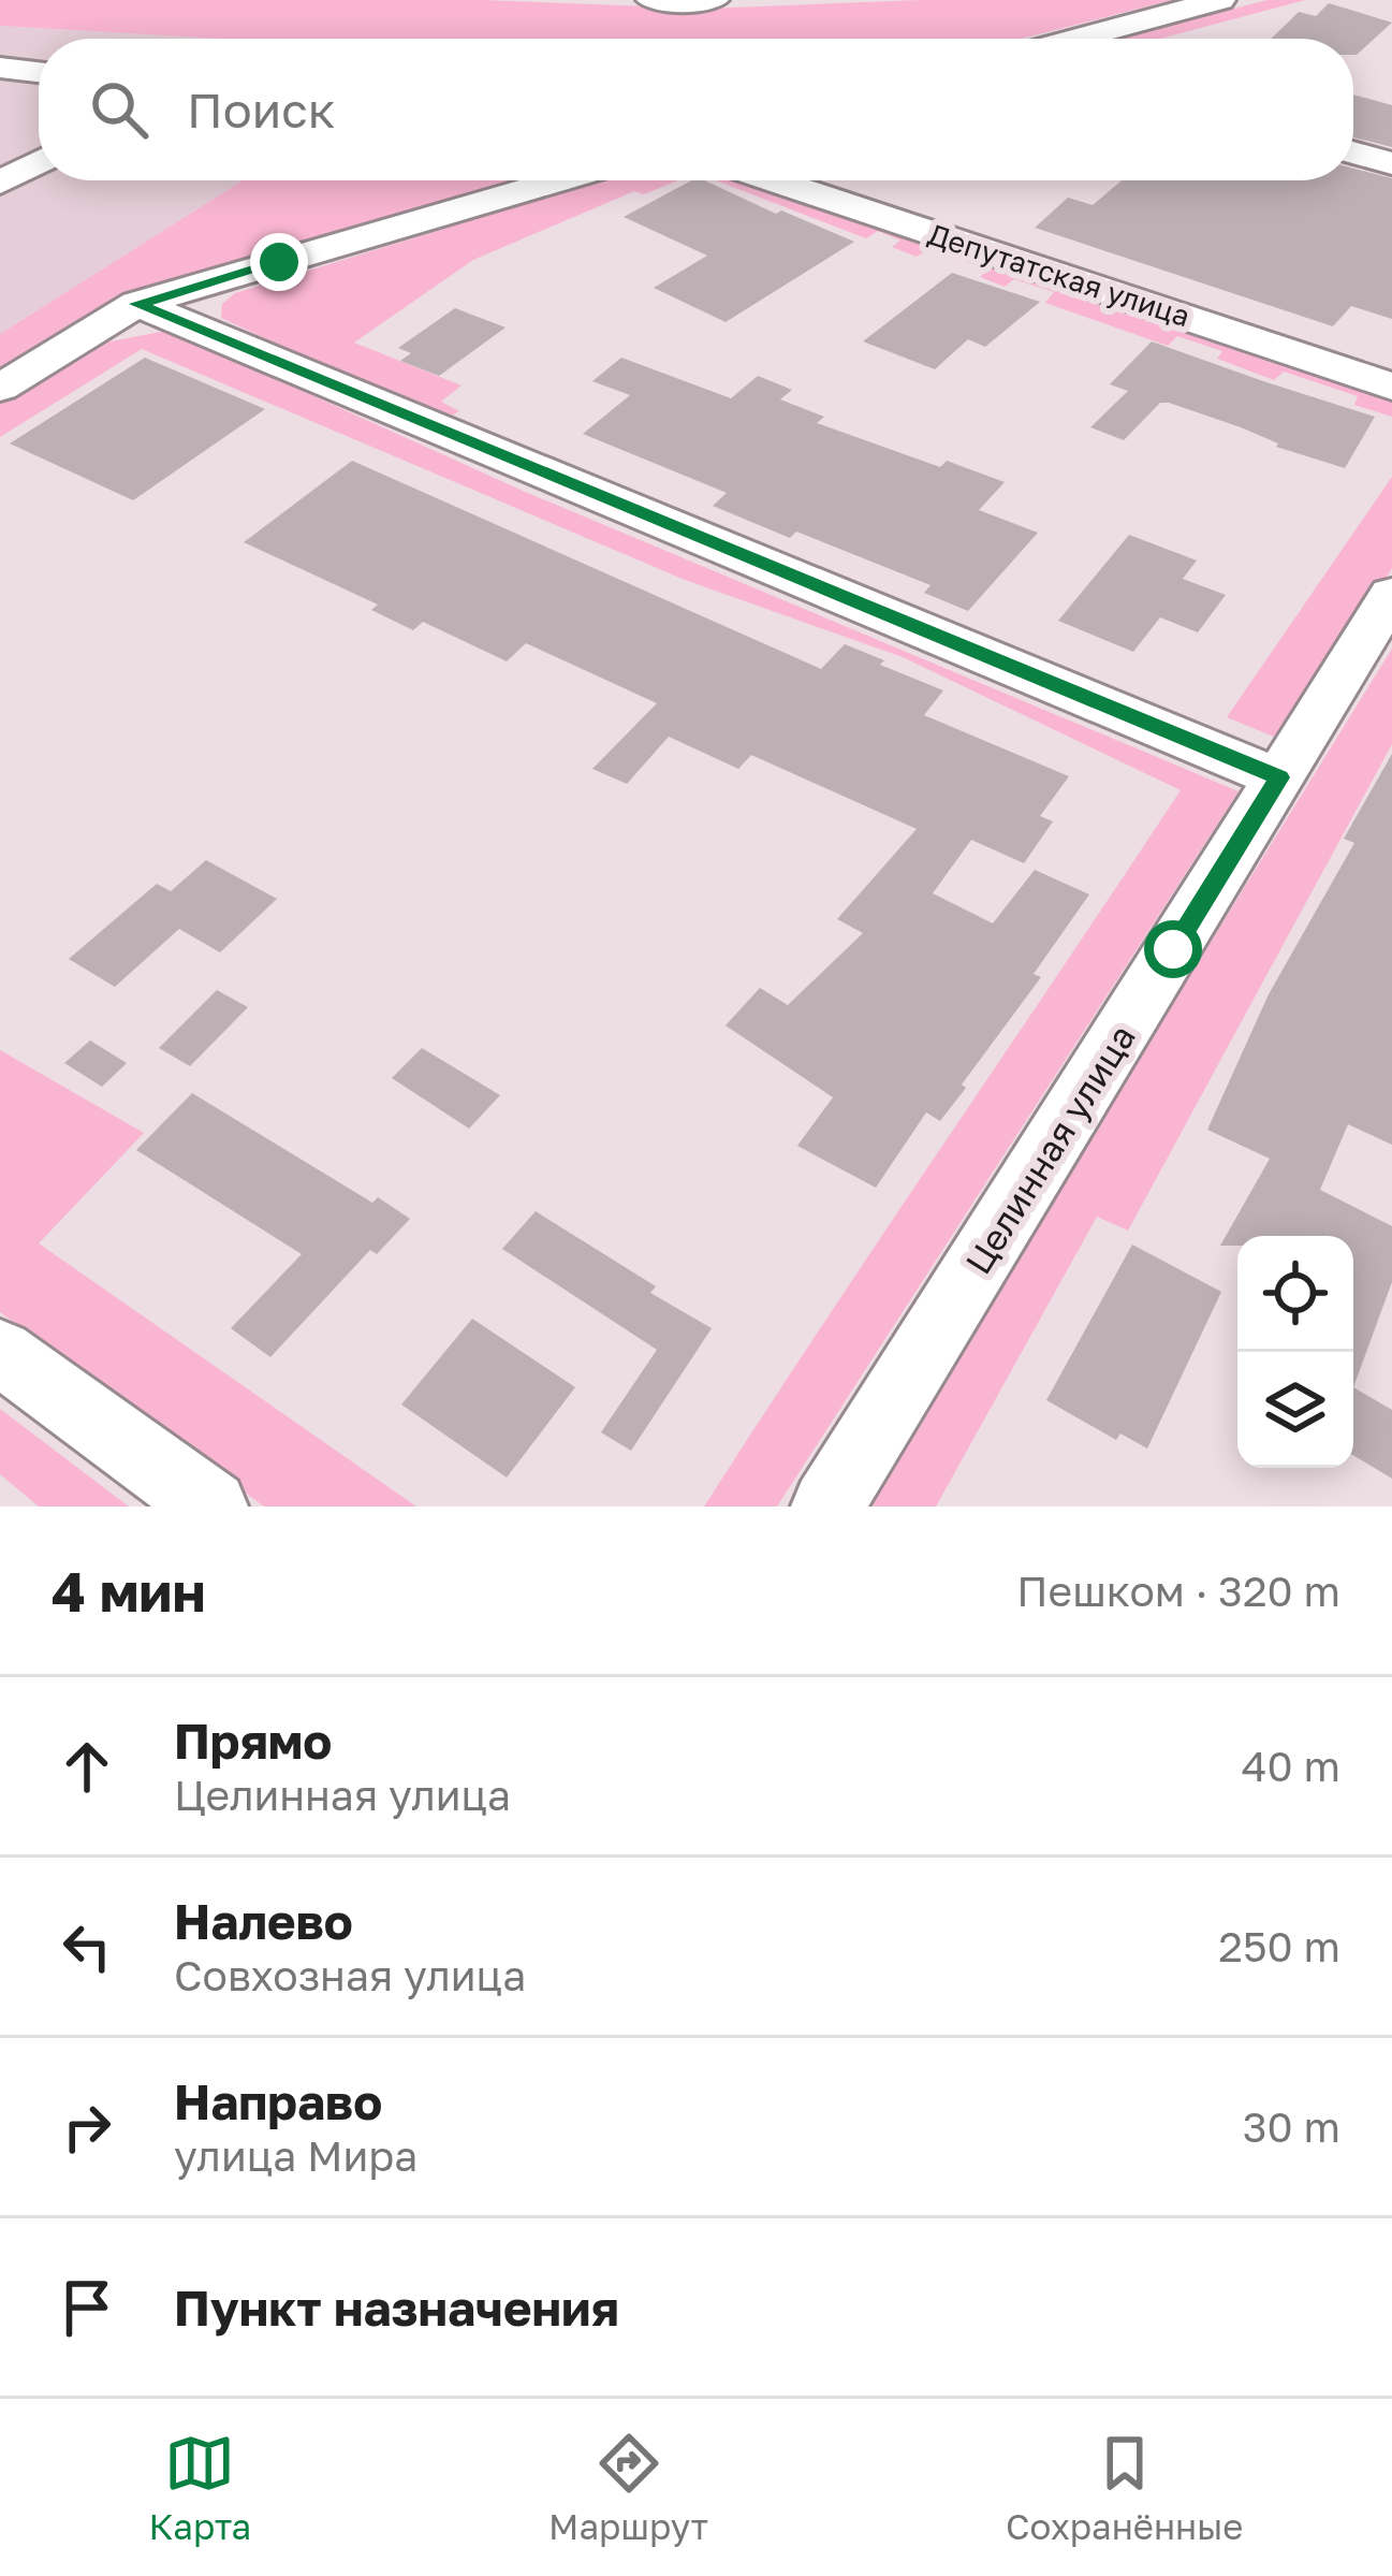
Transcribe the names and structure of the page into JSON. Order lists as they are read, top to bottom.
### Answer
{
  "streets": {
    "street": ["Депутатская улица", "Целинная улица"]
  },
  "page": {
    "search": "Поиск",
    "heading": ["4 мин", "Пешком · 320 m"],
    "list": [
      ["Прямо", "Целинная улица", "40 m"],
      ["Налево", "Совхозная улица", "250 m"],
      ["Направо", "улица Мира", "30 m"],
      "Пункт назначения"
    ],
    "nav": ["Карта", "Маршрут", "Сохранённые"]
  }
}
